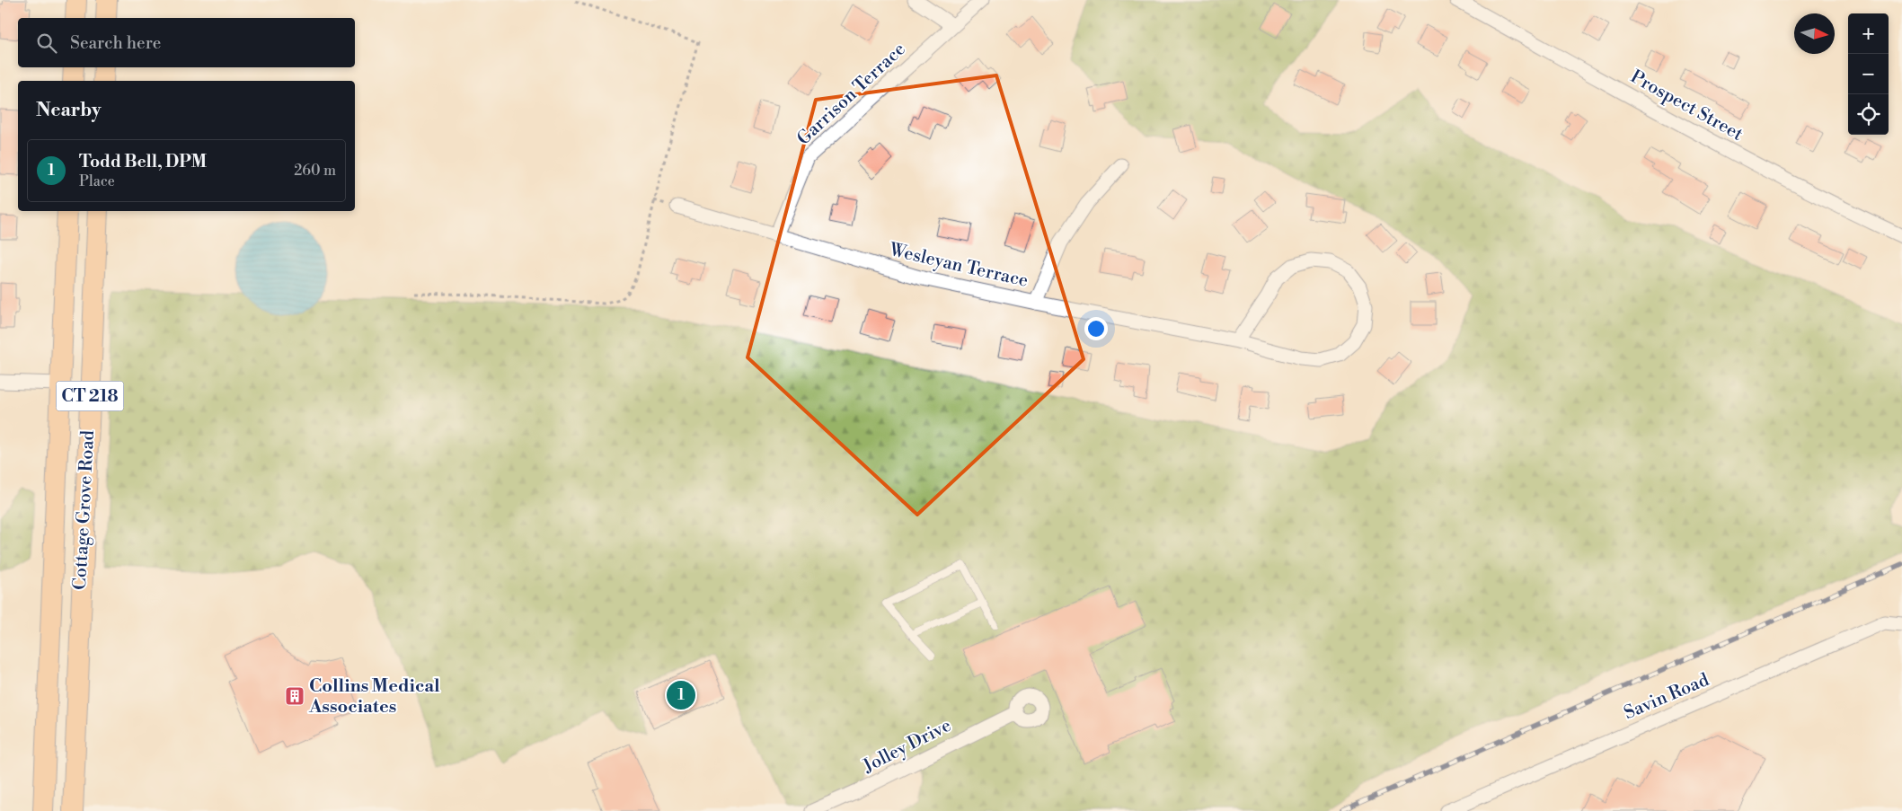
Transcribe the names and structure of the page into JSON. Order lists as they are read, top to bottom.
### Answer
{
  "streets": {
    "main road": ["CT 218", "Cottage Grove Road"],
    "street": [
      "Garrison Terrace",
      "Prospect Street",
      "Wesleyan Terrace",
      "Savin Road",
      "Jolley Drive"
    ]
  },
  "crossings": [
    ["Garrison Terrace", "Wesleyan Terrace"]
  ],
  "places": {
    "building": ["Collins Medical Associates"]
  },
  "north": "right",
  "page": {
    "map_buttons": ["+", "−"],
    "search": "Search here",
    "heading": "Nearby",
    "list": [
      {
        "mark": "1",
        "name": "Todd Bell, DPM",
        "note": "Place",
        "value": "260 m"
      }
    ],
    "pins": "1"
  }
}
